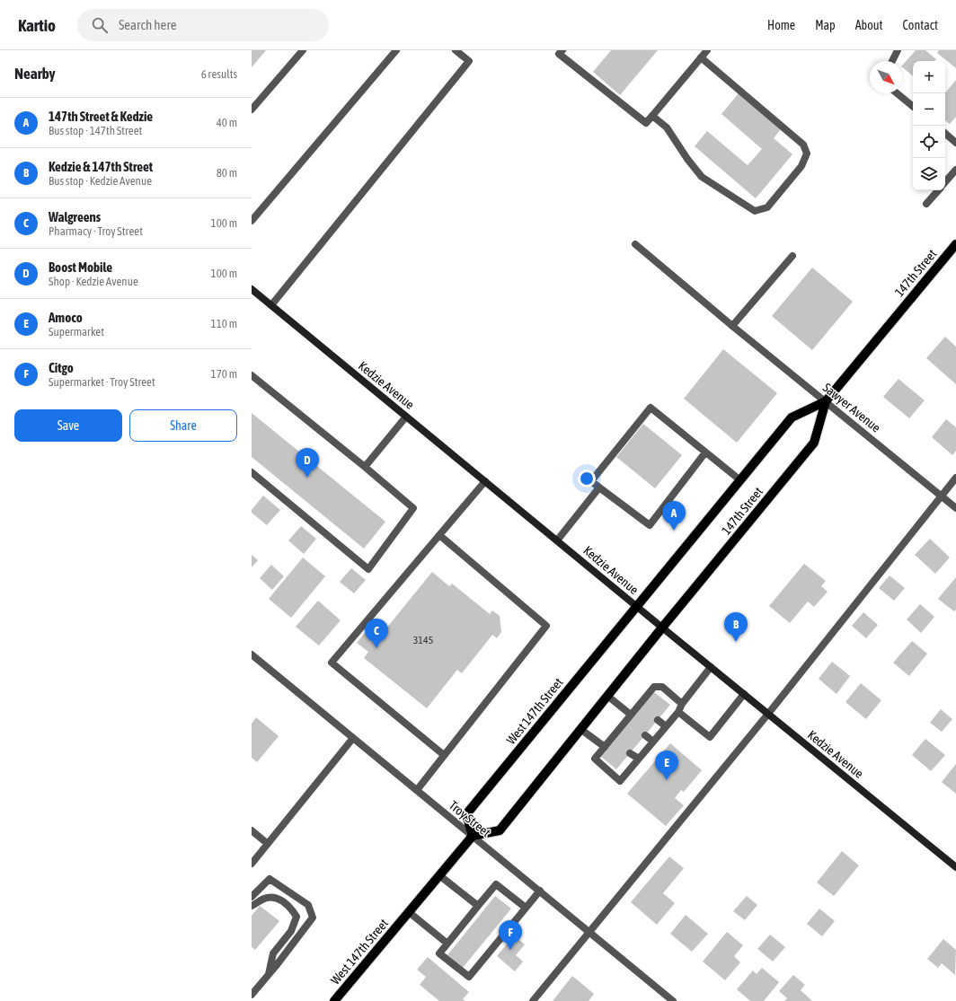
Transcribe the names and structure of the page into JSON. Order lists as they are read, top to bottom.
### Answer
{
  "streets": {
    "main road": ["147th Street", "Kedzie Avenue", "West 147th Street"],
    "street": ["Sawyer Avenue", "Troy Street"]
  },
  "crossings": [
    ["147th Street", "Kedzie Avenue"],
    ["147th Street", "Sawyer Avenue"],
    ["147th Street", "West 147th Street"],
    ["Kedzie Avenue", "West 147th Street"],
    ["West 147th Street", "Troy Street"]
  ],
  "house_numbers": ["3145"],
  "north": "bottom right",
  "page": {
    "header": "Kartio",
    "search": "Search here",
    "nav": [
      "Home",
      "Map",
      "About",
      "Contact"
    ],
    "heading": ["Nearby", "6 results"],
    "map_buttons": ["+", "−"],
    "list": [
      {
        "mark": "A",
        "name": "147th Street & Kedzie",
        "note": "Bus stop · 147th Street",
        "value": "40 m"
      },
      {
        "mark": "B",
        "name": "Kedzie & 147th Street",
        "note": "Bus stop · Kedzie Avenue",
        "value": "80 m"
      },
      {
        "mark": "C",
        "name": "Walgreens",
        "note": "Pharmacy · Troy Street",
        "value": "100 m"
      },
      {
        "mark": "D",
        "name": "Boost Mobile",
        "note": "Shop · Kedzie Avenue",
        "value": "100 m"
      },
      {
        "mark": "E",
        "name": "Amoco",
        "note": "Supermarket",
        "value": "110 m"
      },
      {
        "mark": "F",
        "name": "Citgo",
        "note": "Supermarket · Troy Street",
        "value": "170 m"
      }
    ],
    "buttons": ["Save", "Share"],
    "pins": [
      "D",
      "A",
      "B",
      "C",
      "E",
      "F"
    ]
  }
}
